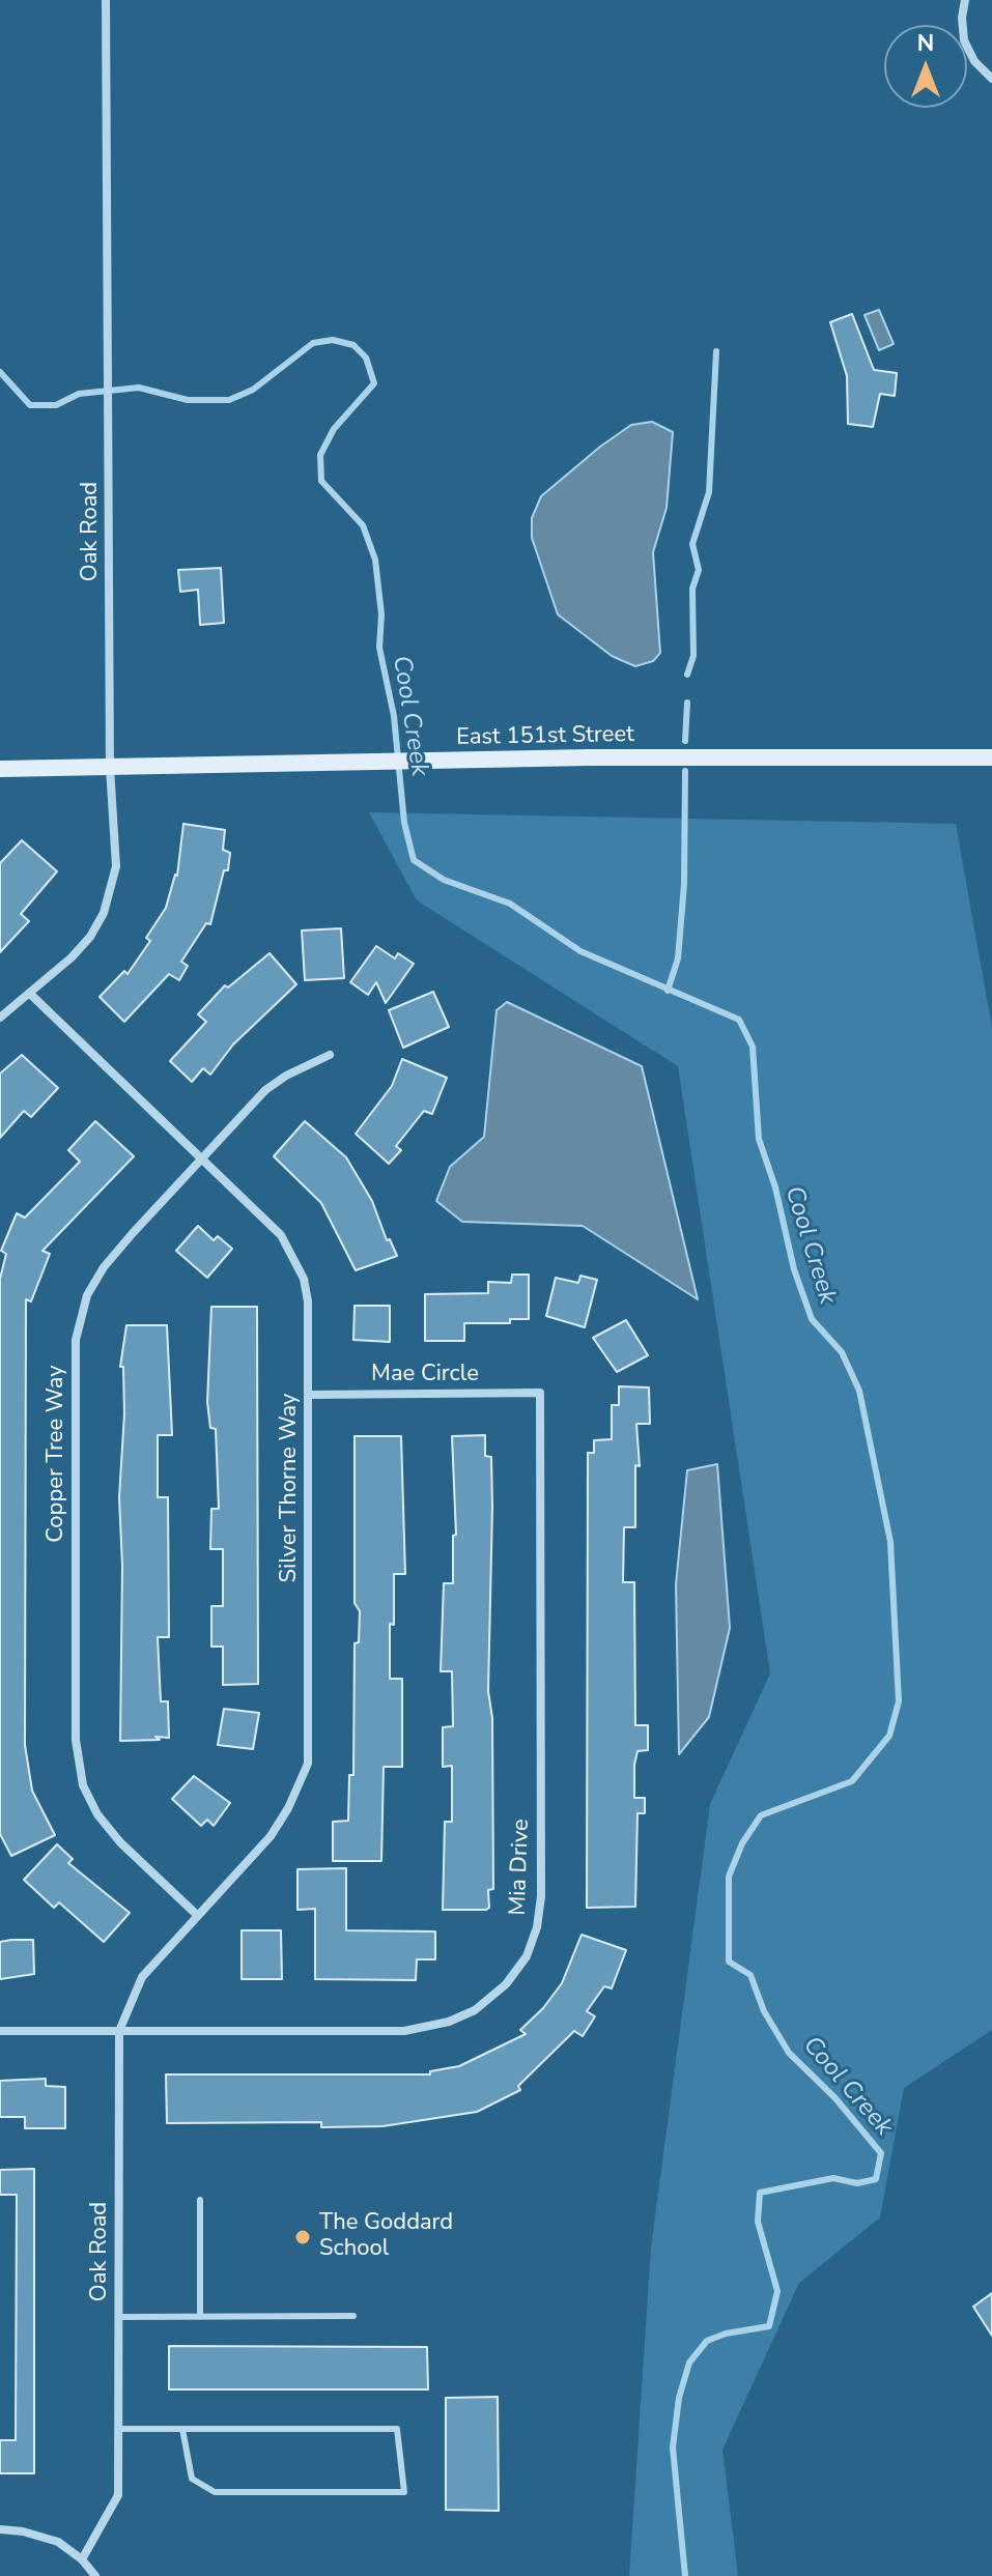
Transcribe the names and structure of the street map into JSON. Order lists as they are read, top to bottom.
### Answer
{
  "streets": {
    "street": [
      "Oak Road",
      "East 151st Street",
      "Mae Circle",
      "Copper Tree Way",
      "Silver Thorne Way",
      "Mia Drive"
    ]
  },
  "crossings": [
    ["Oak Road", "East 151st Street"],
    ["Oak Road", "Silver Thorne Way"],
    ["Oak Road", "Mia Drive"],
    ["Mae Circle", "Silver Thorne Way"],
    ["Mae Circle", "Mia Drive"],
    ["Copper Tree Way", "Silver Thorne Way"],
    ["Silver Thorne Way", "Mia Drive"]
  ],
  "water": ["Cool Creek"],
  "places": ["The Goddard School"],
  "north": "top"
}
